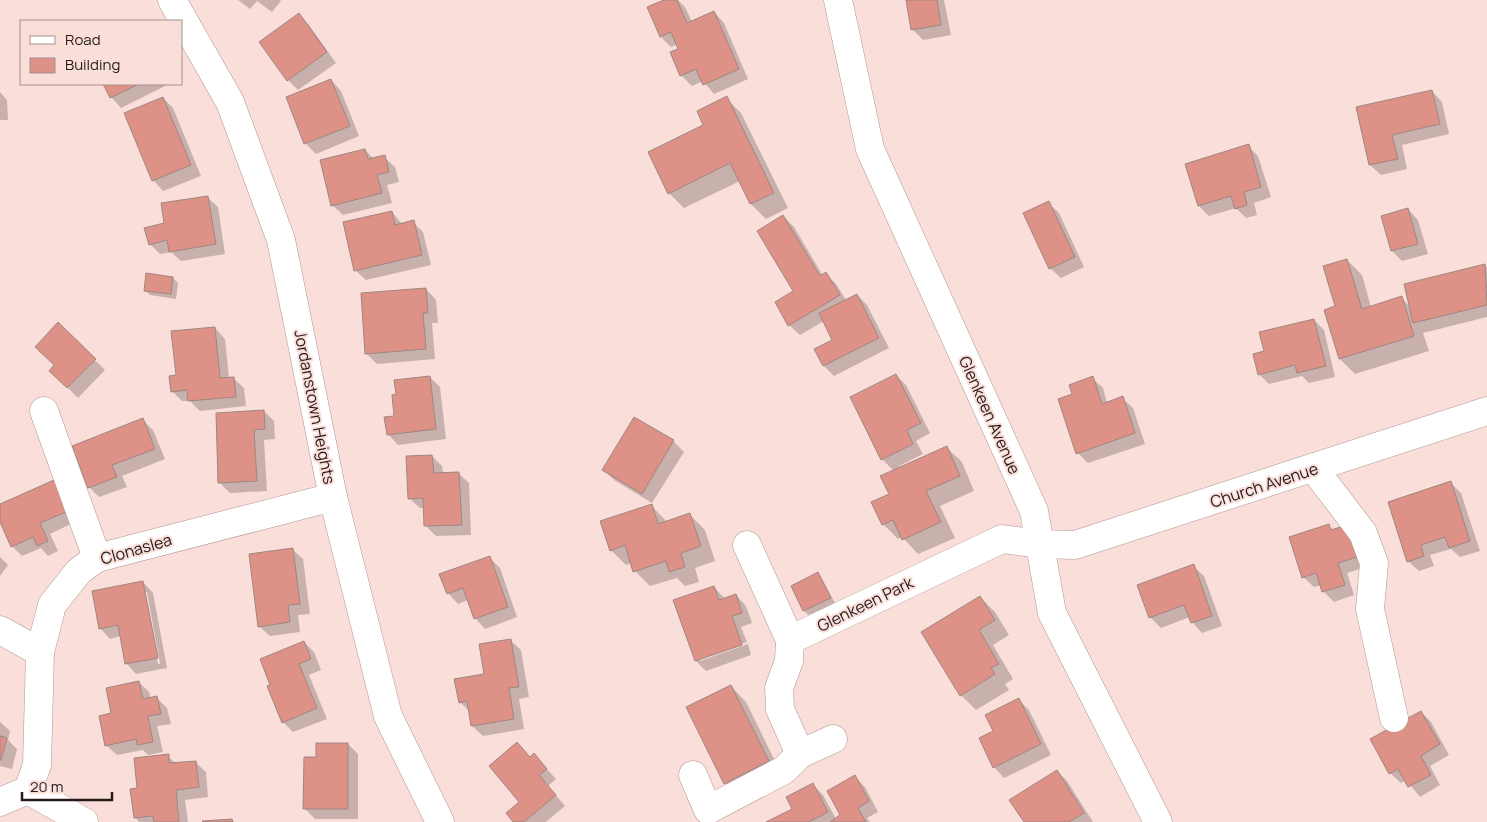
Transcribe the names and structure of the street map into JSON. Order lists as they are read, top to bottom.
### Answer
{
  "streets": {
    "street": [
      "Jordanstown Heights",
      "Glenkeen Avenue",
      "Church Avenue",
      "Clonaslea",
      "Glenkeen Park"
    ]
  },
  "crossings": [
    ["Jordanstown Heights", "Clonaslea"],
    ["Glenkeen Avenue", "Church Avenue"],
    ["Glenkeen Avenue", "Glenkeen Park"],
    ["Church Avenue", "Glenkeen Park"]
  ],
  "legend": ["Road", "Building"],
  "scale_bar": "20 m"
}
